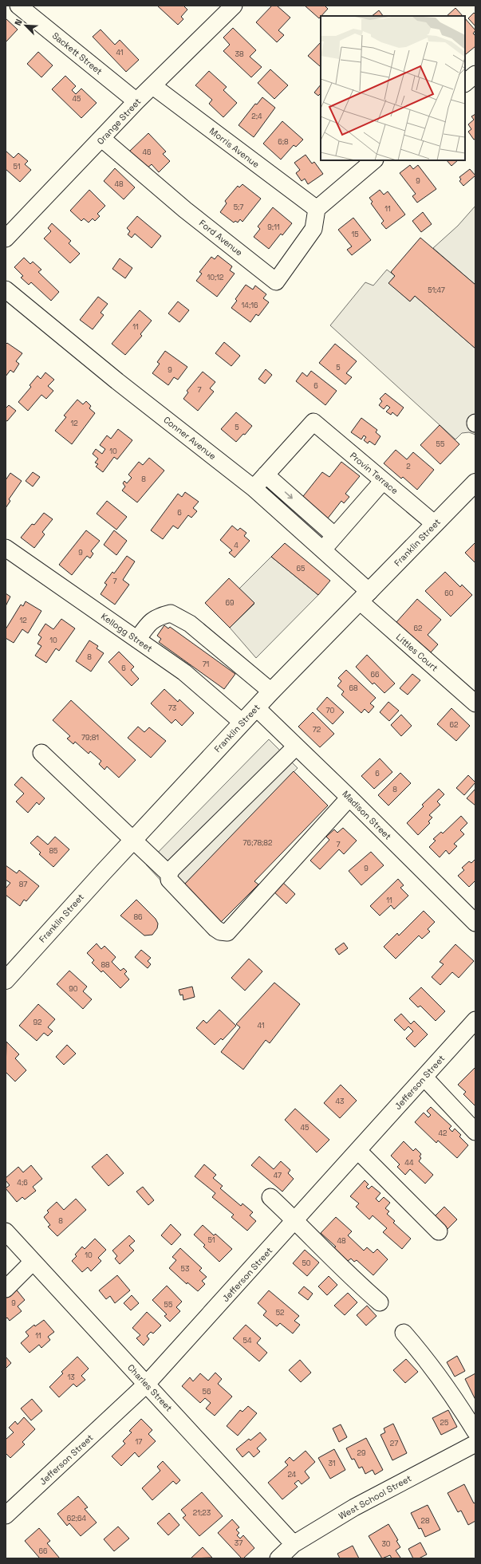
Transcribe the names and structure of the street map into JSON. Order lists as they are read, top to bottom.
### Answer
{
  "streets": {
    "main road": ["Franklin Street"],
    "street": [
      "Sackett Street",
      "Orange Street",
      "Morris Avenue",
      "Ford Avenue",
      "Conner Avenue",
      "Provin Terrace",
      "Kellogg Street",
      "Littles Court",
      "Madison Street",
      "Jefferson Street",
      "Charles Street",
      "West School Street"
    ]
  },
  "crossings": [
    ["Sackett Street", "Orange Street"],
    ["Orange Street", "Morris Avenue"],
    ["Orange Street", "Ford Avenue"],
    ["Morris Avenue", "Ford Avenue"],
    ["Conner Avenue", "Franklin Street"],
    ["Conner Avenue", "Littles Court"],
    ["Provin Terrace", "Franklin Street"],
    ["Franklin Street", "Kellogg Street"],
    ["Franklin Street", "Littles Court"],
    ["Franklin Street", "Madison Street"],
    ["Jefferson Street", "Charles Street"],
    ["Charles Street", "West School Street"]
  ],
  "house_numbers": [
    "41",
    "38",
    "45",
    "2;4",
    "6;8",
    "46",
    "51",
    "9",
    "48",
    "5;7",
    "11",
    "9;11",
    "15",
    "10;12",
    "51;47",
    "14;16",
    "11",
    "5",
    "9",
    "6",
    "7",
    "12",
    "5",
    "55",
    "10",
    "2",
    "8",
    "6",
    "4",
    "9",
    "65",
    "7",
    "60",
    "69",
    "12",
    "62",
    "10",
    "8",
    "71",
    "6",
    "66",
    "68",
    "73",
    "70",
    "62",
    "72",
    "79;81",
    "6",
    "8",
    "76;78;82",
    "7",
    "85",
    "9",
    "87",
    "11",
    "86",
    "88",
    "90",
    "92",
    "41",
    "43",
    "45",
    "42",
    "44",
    "47",
    "4;6",
    "8",
    "51",
    "48",
    "10",
    "50",
    "53",
    "9",
    "55",
    "52",
    "11",
    "54",
    "13",
    "56",
    "25",
    "17",
    "27",
    "29",
    "31",
    "24",
    "21;23",
    "62;64",
    "28",
    "37",
    "30",
    "66"
  ],
  "north": "top left"
}
